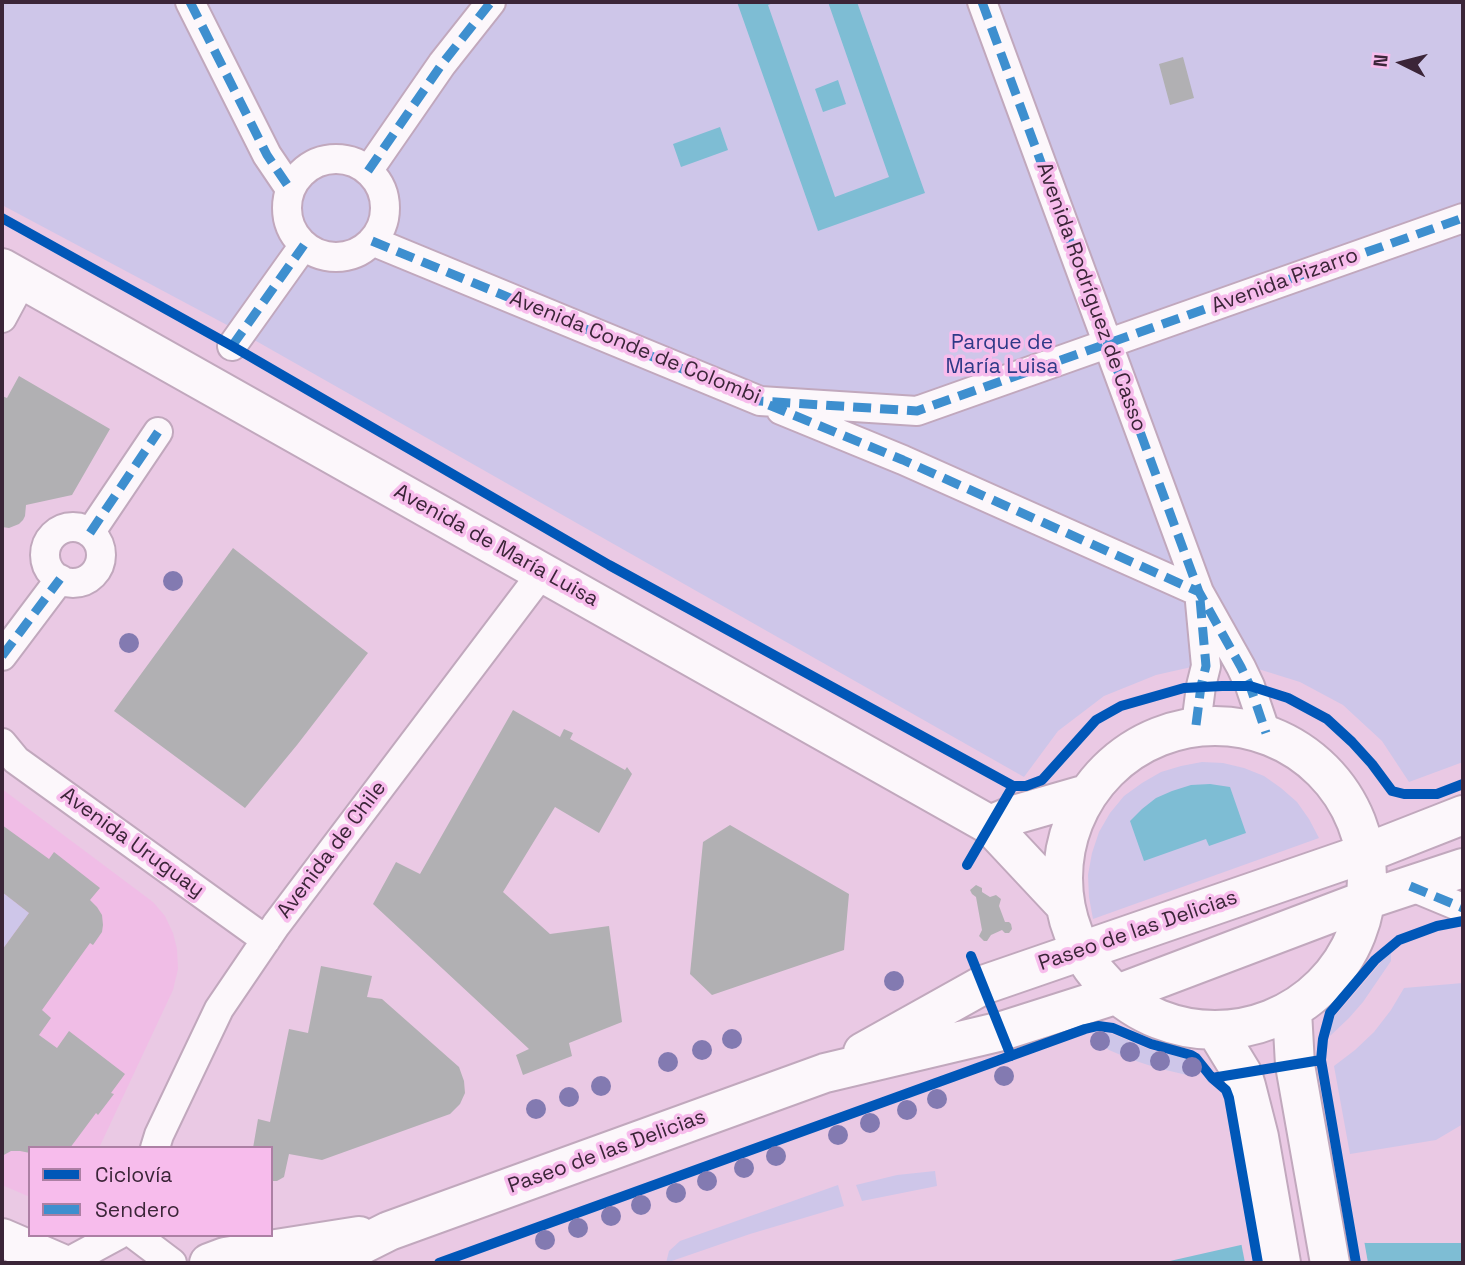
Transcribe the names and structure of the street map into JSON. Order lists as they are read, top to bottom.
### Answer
{
  "streets": {
    "main road": ["Avenida de María Luisa", "Paseo de las Delicias"],
    "street": [
      "Avenida Pizarro",
      "Avenida Rodríguez de Casso",
      "Avenida Conde de Colombi",
      "Avenida Uruguay",
      "Avenida de Chile"
    ]
  },
  "crossings": [
    ["Avenida Pizarro", "Avenida Rodríguez de Casso"],
    ["Avenida Pizarro", "Avenida Conde de Colombi"],
    ["Avenida Rodríguez de Casso", "Avenida Conde de Colombi"],
    ["Avenida de María Luisa", "Avenida de Chile"],
    ["Avenida Uruguay", "Avenida de Chile"]
  ],
  "parks": ["Parque de María Luisa"],
  "legend": ["Ciclovía", "Sendero"],
  "north": "left"
}
